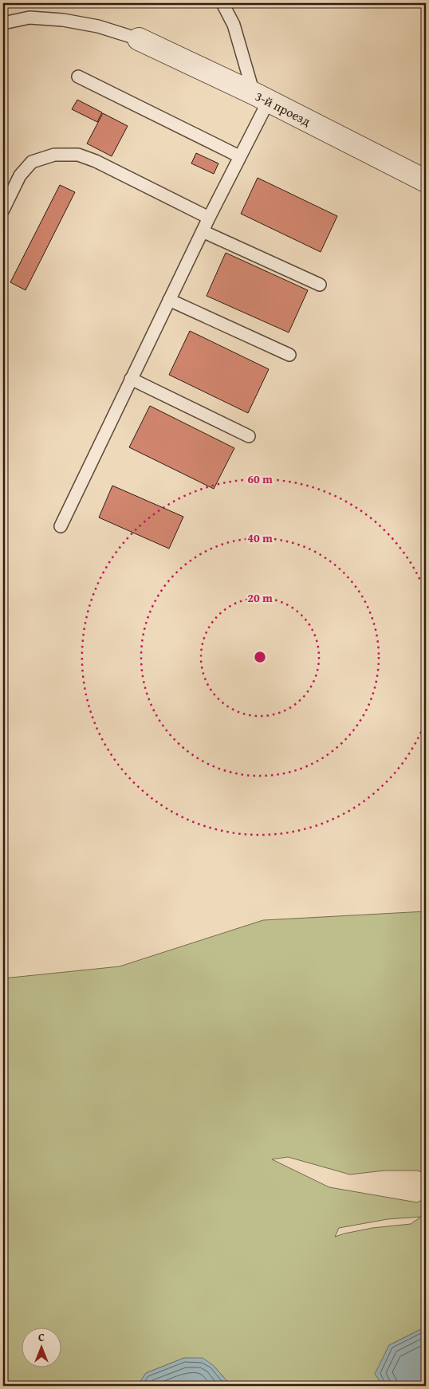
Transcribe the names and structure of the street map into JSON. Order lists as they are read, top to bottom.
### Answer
{
  "streets": {
    "street": ["3-й проезд"]
  },
  "north": "top",
  "rings": ["60 m", "40 m", "20 m"]
}
